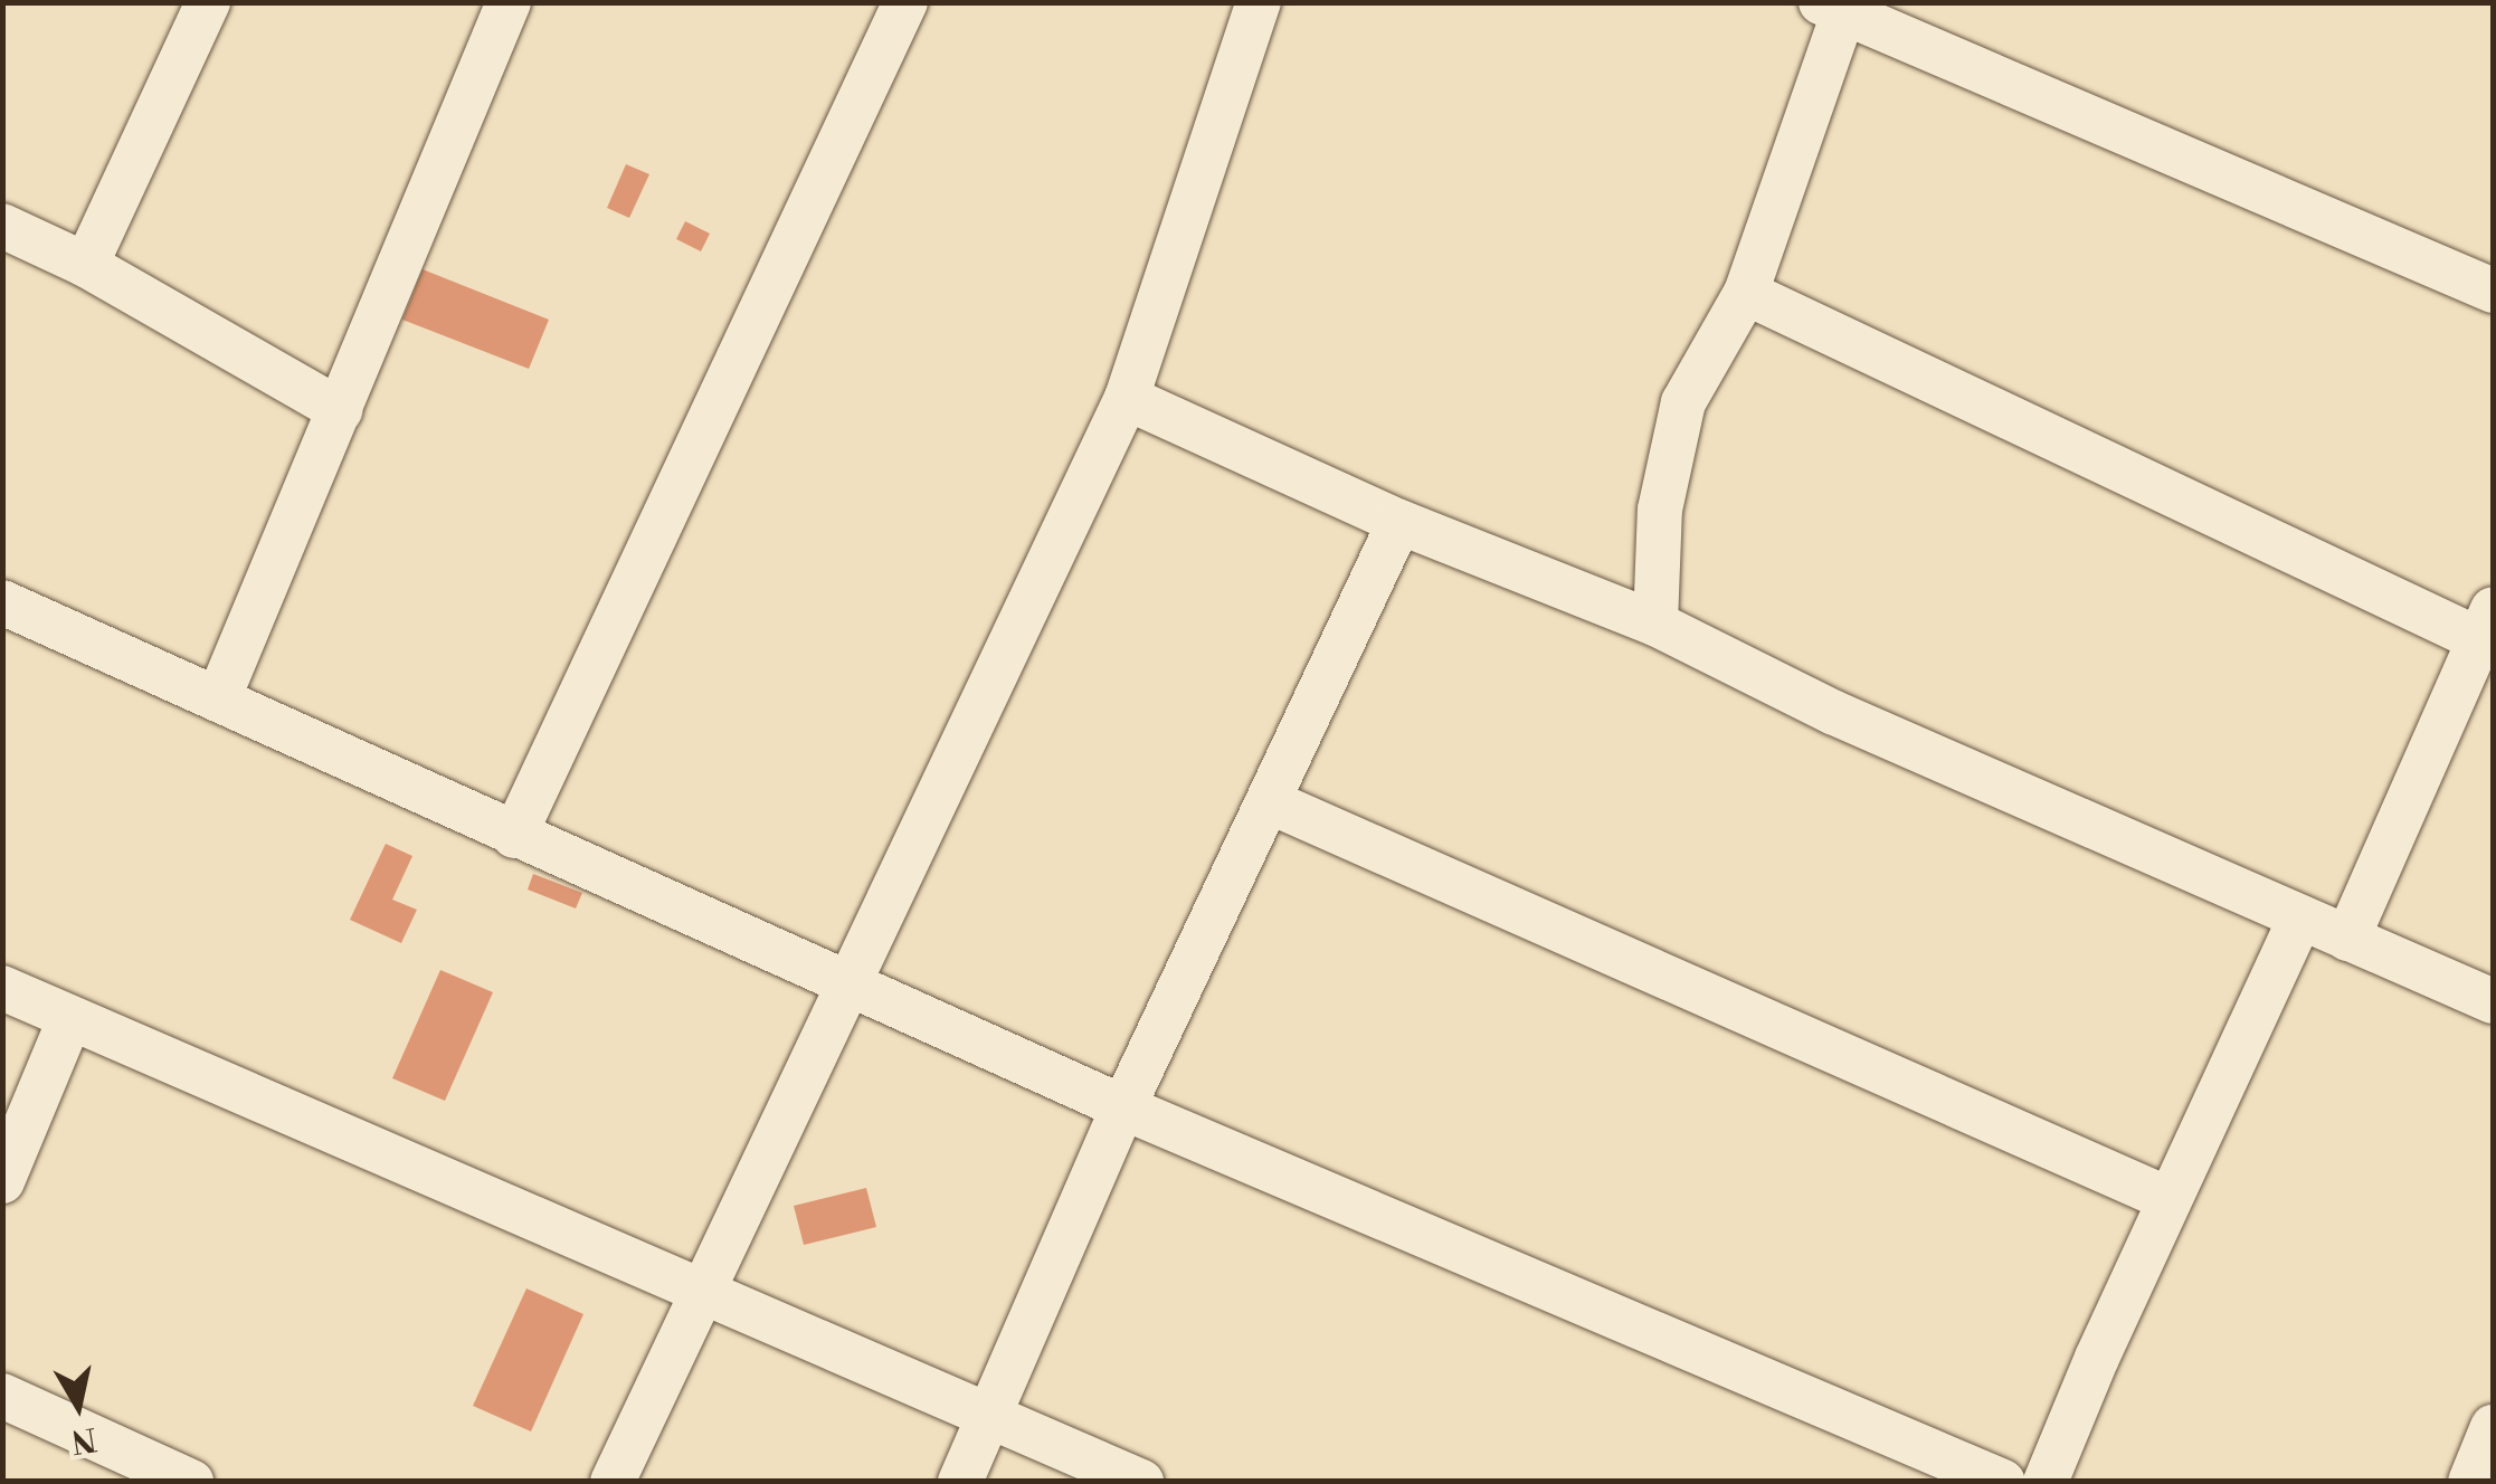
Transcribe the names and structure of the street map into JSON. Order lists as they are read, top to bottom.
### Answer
{
  "north": "bottom"
}
